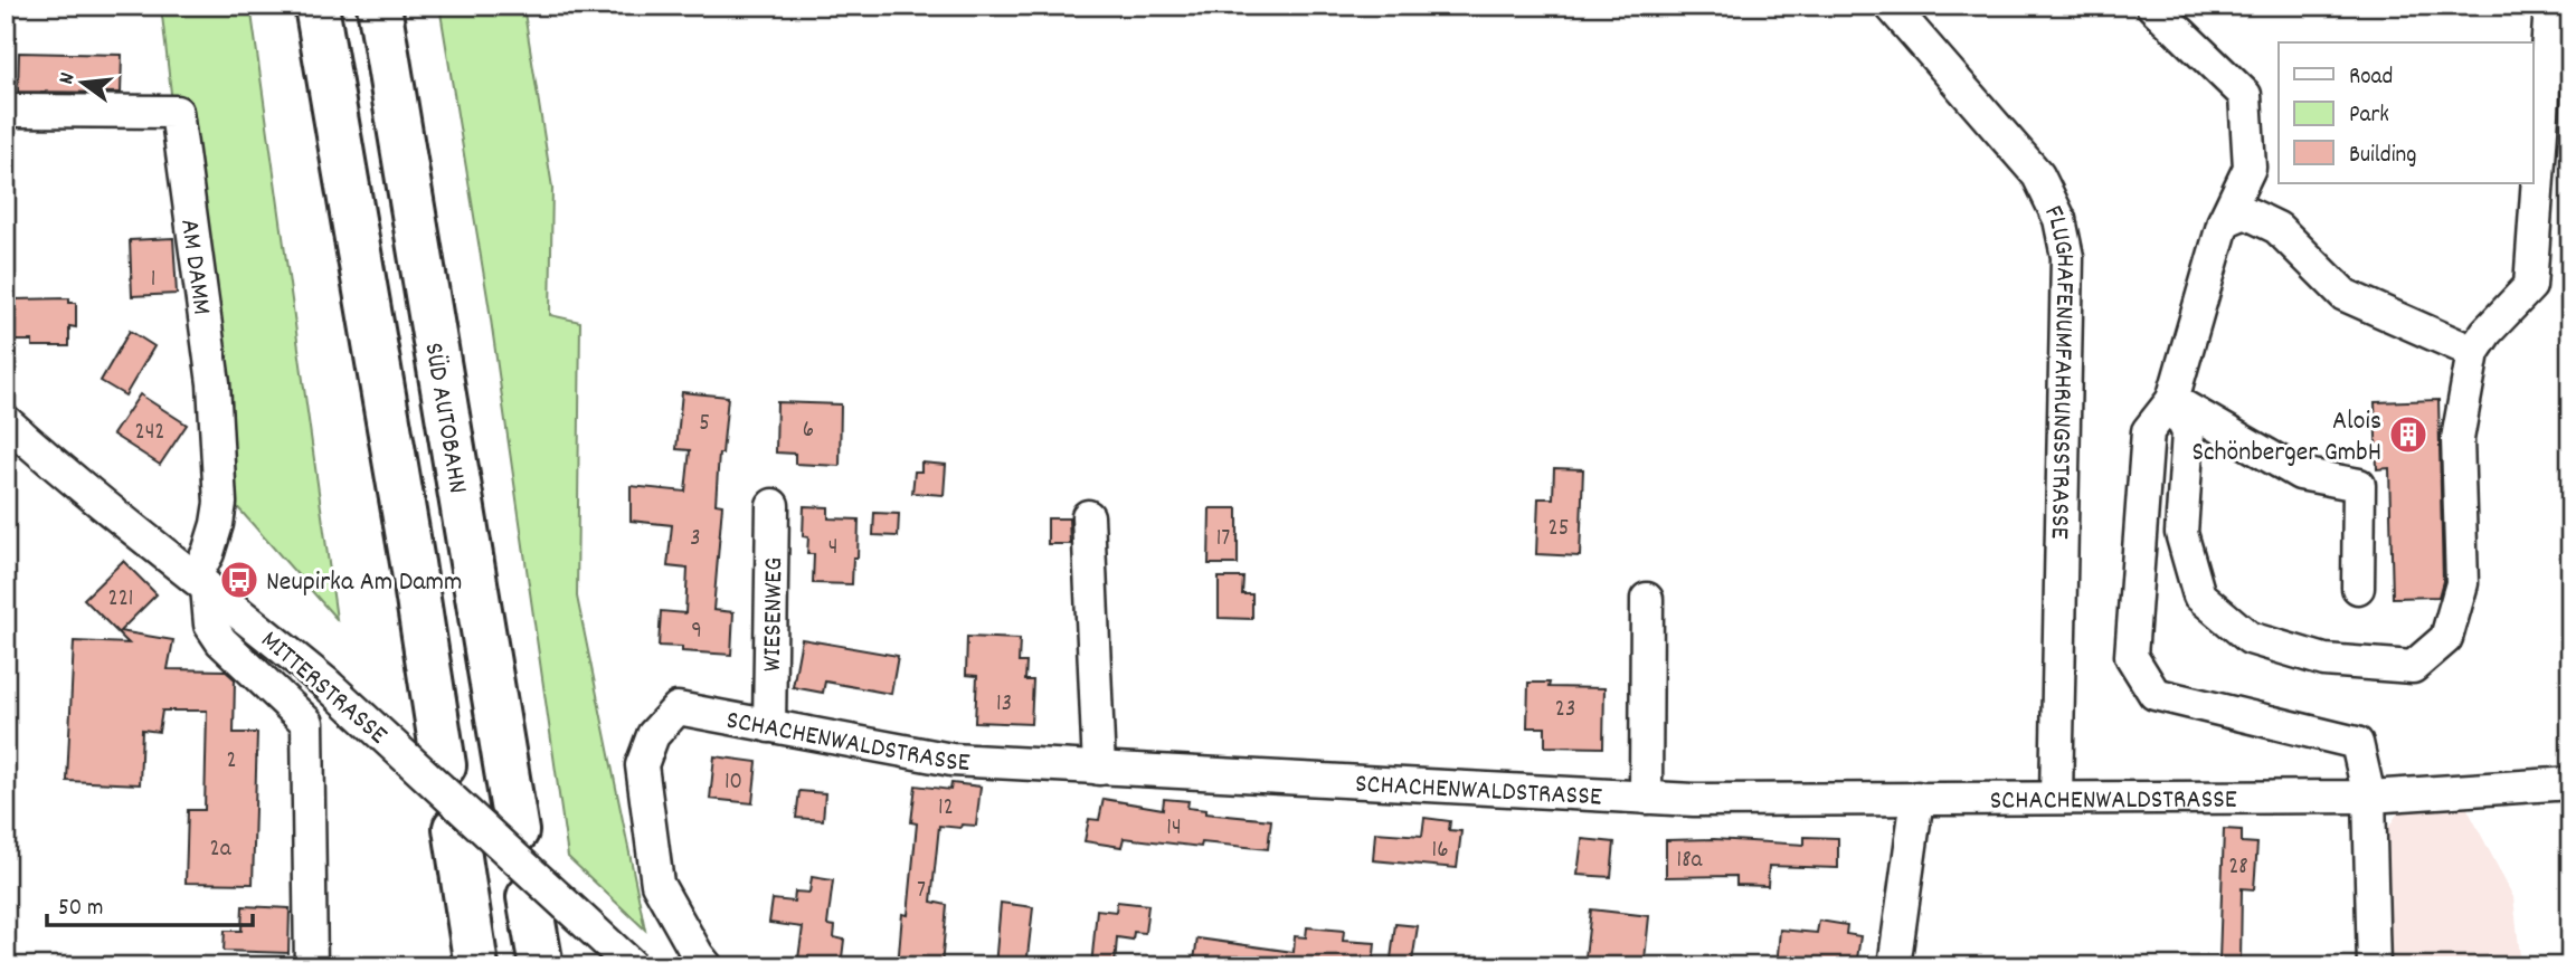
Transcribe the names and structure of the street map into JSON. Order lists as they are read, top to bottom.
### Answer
{
  "streets": {
    "highway": ["SÜD AUTOBAHN"],
    "street": [
      "AM DAMM",
      "FLUGHAFENUMFAHRUNGSSTRASSE",
      "WIESENWEG",
      "MITTERSTRASSE",
      "SCHACHENWALDSTRASSE"
    ]
  },
  "crossings": [
    ["AM DAMM", "MITTERSTRASSE"],
    ["FLUGHAFENUMFAHRUNGSSTRASSE", "SCHACHENWALDSTRASSE"],
    ["WIESENWEG", "SCHACHENWALDSTRASSE"]
  ],
  "places": {
    "building": ["Alois Schönberger GmbH"],
    "bus stop": ["Neupirka Am Damm"]
  },
  "house_numbers": [
    "1",
    "5",
    "6",
    "242",
    "25",
    "3",
    "17",
    "4",
    "221",
    "9",
    "13",
    "23",
    "2",
    "10",
    "12",
    "14",
    "2a",
    "16",
    "18a",
    "28",
    "7"
  ],
  "legend": ["Road", "Park", "Building"],
  "scale_bar": "50 m",
  "north": "left"
}
